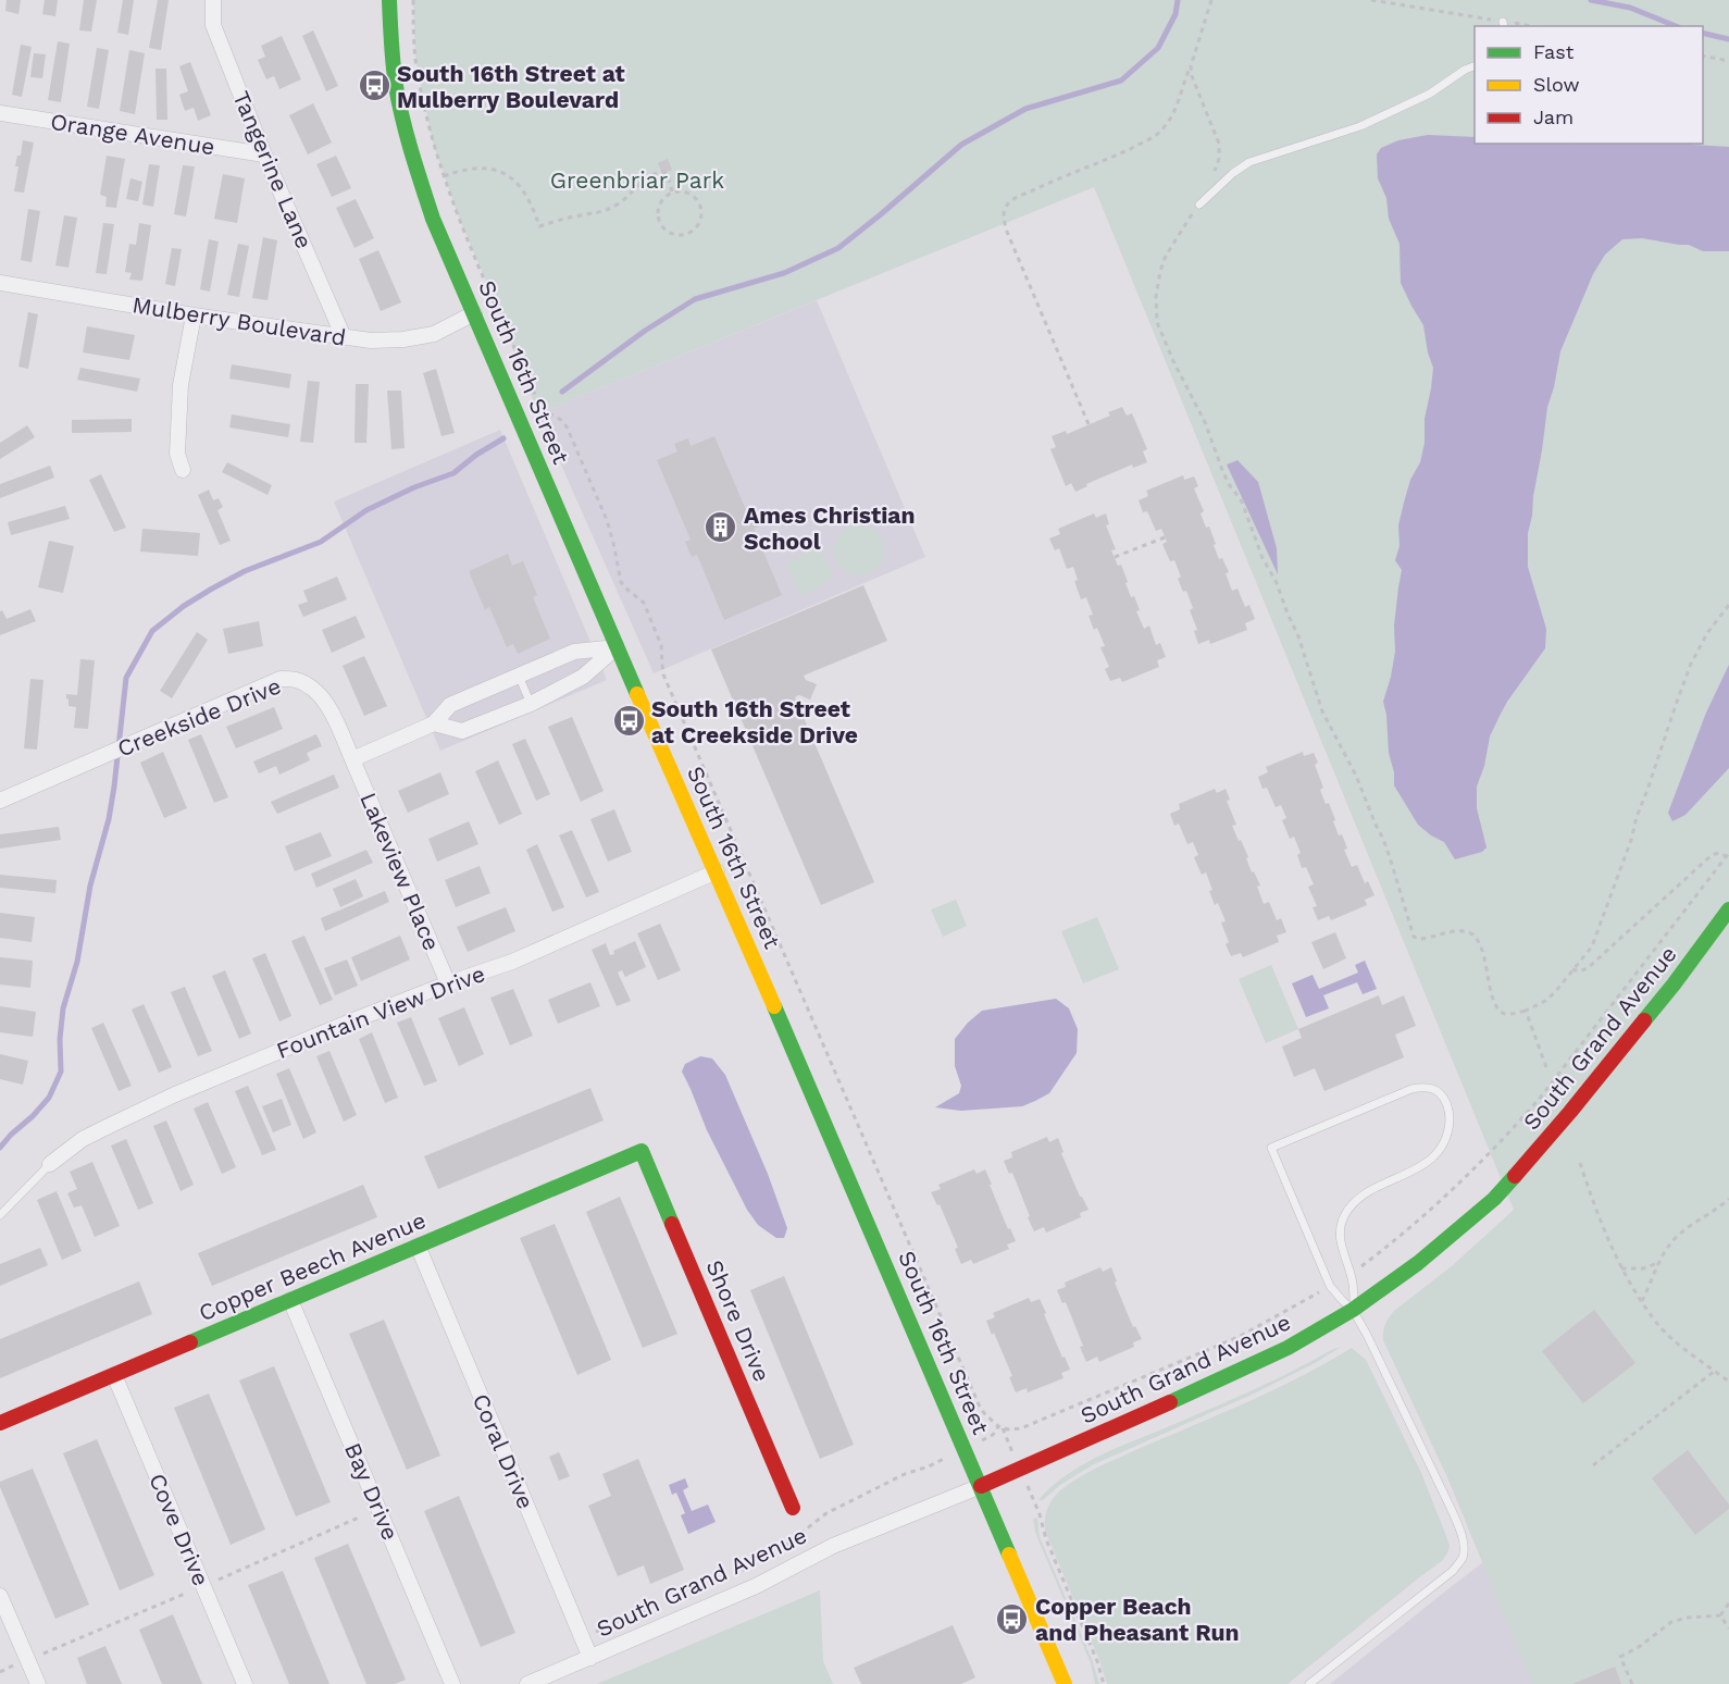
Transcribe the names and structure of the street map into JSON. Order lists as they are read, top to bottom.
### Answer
{
  "streets": {
    "street": [
      "Orange Avenue",
      "Tangerine Lane",
      "Mulberry Boulevard",
      "South 16th Street",
      "Creekside Drive",
      "Lakeview Place",
      "Fountain View Drive",
      "South Grand Avenue",
      "Copper Beech Avenue",
      "Shore Drive",
      "Coral Drive",
      "Bay Drive",
      "Cove Drive"
    ]
  },
  "crossings": [
    ["Orange Avenue", "Tangerine Lane"],
    ["Tangerine Lane", "Mulberry Boulevard"],
    ["Mulberry Boulevard", "South 16th Street"],
    ["South 16th Street", "Fountain View Drive"],
    ["South 16th Street", "South Grand Avenue"],
    ["Creekside Drive", "Lakeview Place"],
    ["Lakeview Place", "Fountain View Drive"],
    ["South Grand Avenue", "Coral Drive"],
    ["Copper Beech Avenue", "Shore Drive"],
    ["Copper Beech Avenue", "Coral Drive"],
    ["Copper Beech Avenue", "Bay Drive"],
    ["Copper Beech Avenue", "Cove Drive"]
  ],
  "parks": ["Greenbriar Park"],
  "places": {
    "bus stop": ["South 16th Street at Mulberry Boulevard", "South 16th Street at Creekside Drive", "Copper Beach and Pheasant Run"],
    "building": ["Ames Christian School"]
  },
  "legend": ["Fast", "Slow", "Jam"]
}
